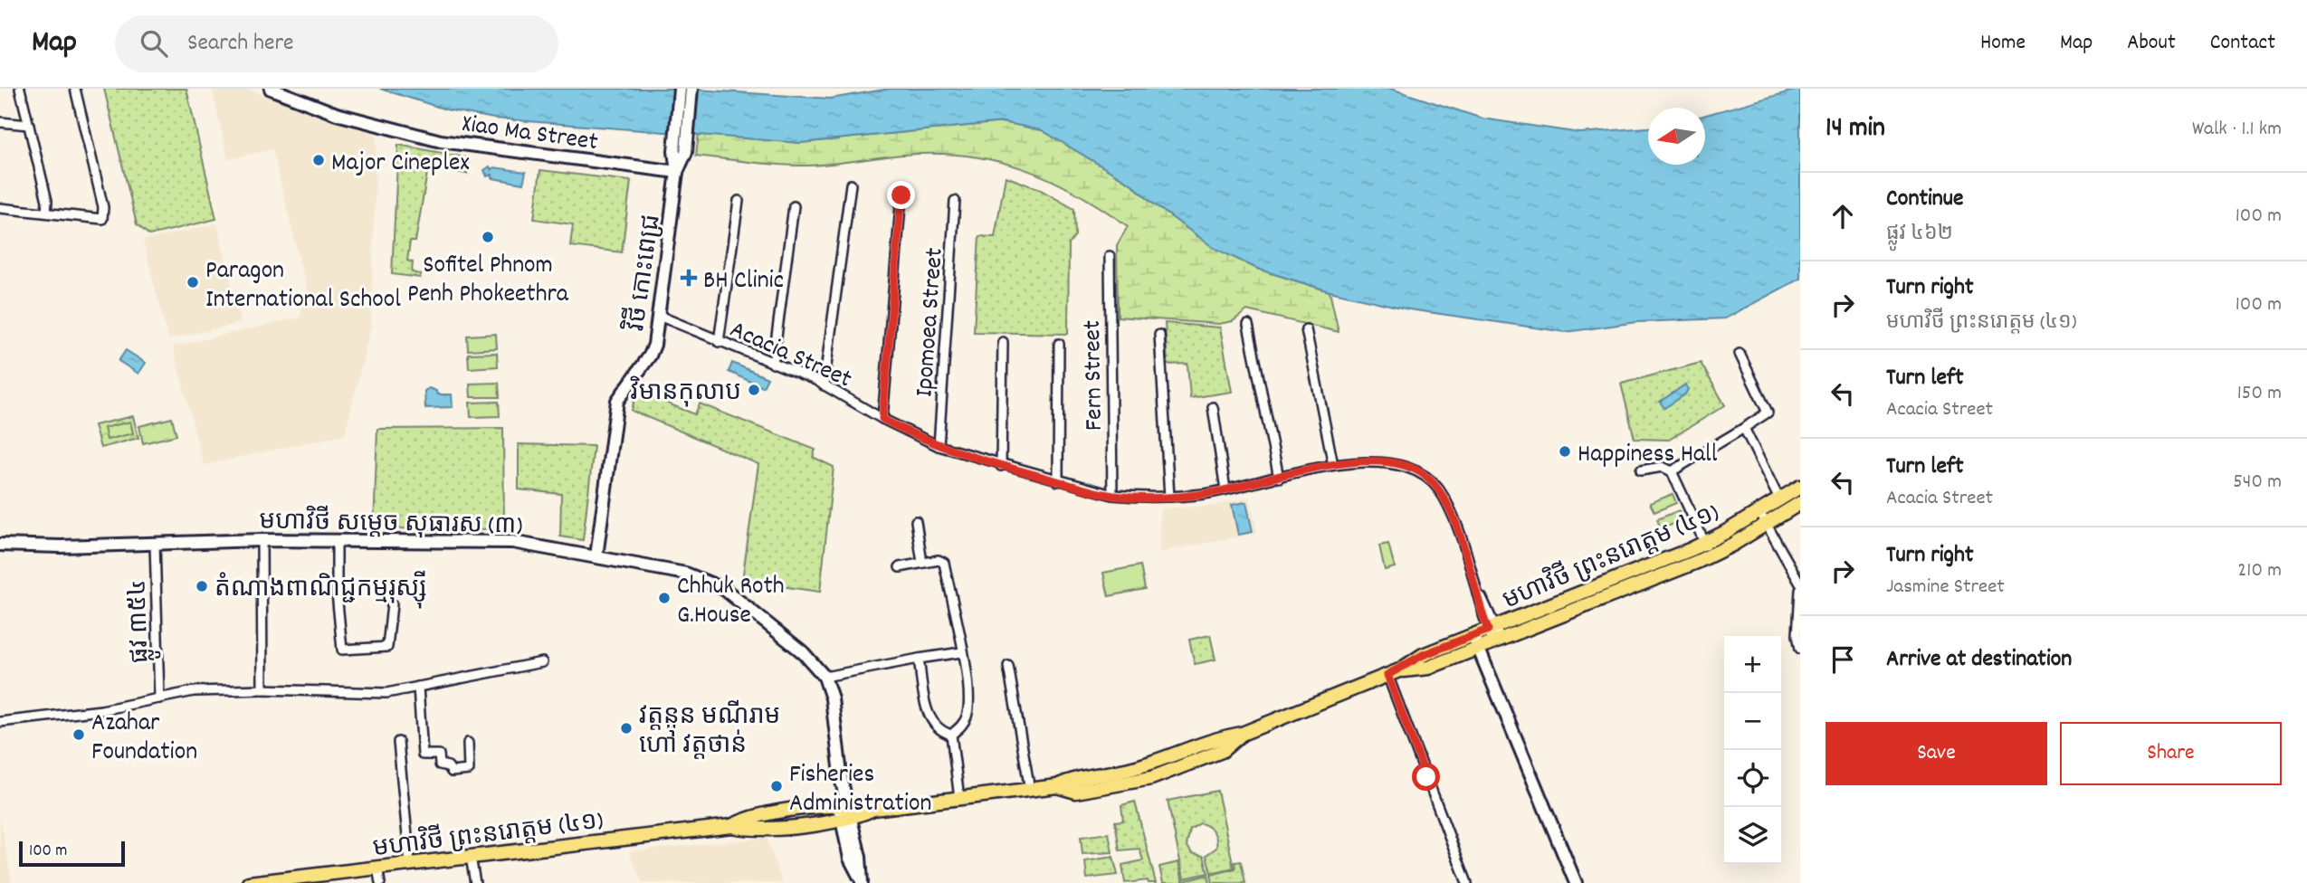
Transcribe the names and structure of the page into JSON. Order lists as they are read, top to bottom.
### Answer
{
  "streets": {
    "main road": [
      "Xiao Ma Street",
      "វិថី កោះពេជ្រ",
      "មហាវិថី សម្តេច សុធារស (៣)",
      "មហាវិថី ព្រះនរោត្តម (៤១)"
    ],
    "street": [
      "Ipomoea Street",
      "Acacia Street",
      "Fern Street",
      "ផ្លូវ ៣៥៤"
    ]
  },
  "crossings": [
    ["Xiao Ma Street", "វិថី កោះពេជ្រ"],
    ["វិថី កោះពេជ្រ", "Acacia Street"],
    ["វិថី កោះពេជ្រ", "មហាវិថី សម្តេច សុធារស (៣)"],
    ["Ipomoea Street", "Acacia Street"],
    ["Acacia Street", "Fern Street"],
    ["Acacia Street", "មហាវិថី ព្រះនរោត្តម (៤១)"],
    ["មហាវិថី សម្តេច សុធារស (៣)", "មហាវិថី ព្រះនរោត្តម (៤១)"],
    ["មហាវិថី សម្តេច សុធារស (៣)", "ផ្លូវ ៣៥៤"]
  ],
  "places": {
    "other": [
      "Major Cineplex",
      "Sofitel Phnom Penh Phokeethra",
      "Paragon International School",
      "វិមានកុលាប",
      "Happiness Hall",
      "តំណាងពាណិជ្ជកម្មរុស្ស៊ី",
      "Chhuk Roth G.House",
      "វត្តនួន មណីរាម ហៅ វត្តថាន់",
      "Azahar Foundation",
      "Fisheries Administration"
    ],
    "health": ["BH Clinic"]
  },
  "scale_bar": "100 m",
  "north": "left",
  "page": {
    "header": "Map",
    "search": "Search here",
    "nav": [
      "Home",
      "Map",
      "About",
      "Contact"
    ],
    "heading": ["14 min", "Walk · 1.1 km"],
    "list": [
      ["Continue", "ផ្លូវ ៤៦២", "100 m"],
      ["Turn right", "មហាវិថី ព្រះនរោត្តម (៤១)", "100 m"],
      ["Turn left", "Acacia Street", "150 m"],
      ["Turn left", "Acacia Street", "540 m"],
      ["Turn right", "Jasmine Street", "210 m"],
      "Arrive at destination"
    ],
    "map_buttons": ["+", "−"],
    "buttons": ["Save", "Share"],
    "scale": "100 m"
  }
}
